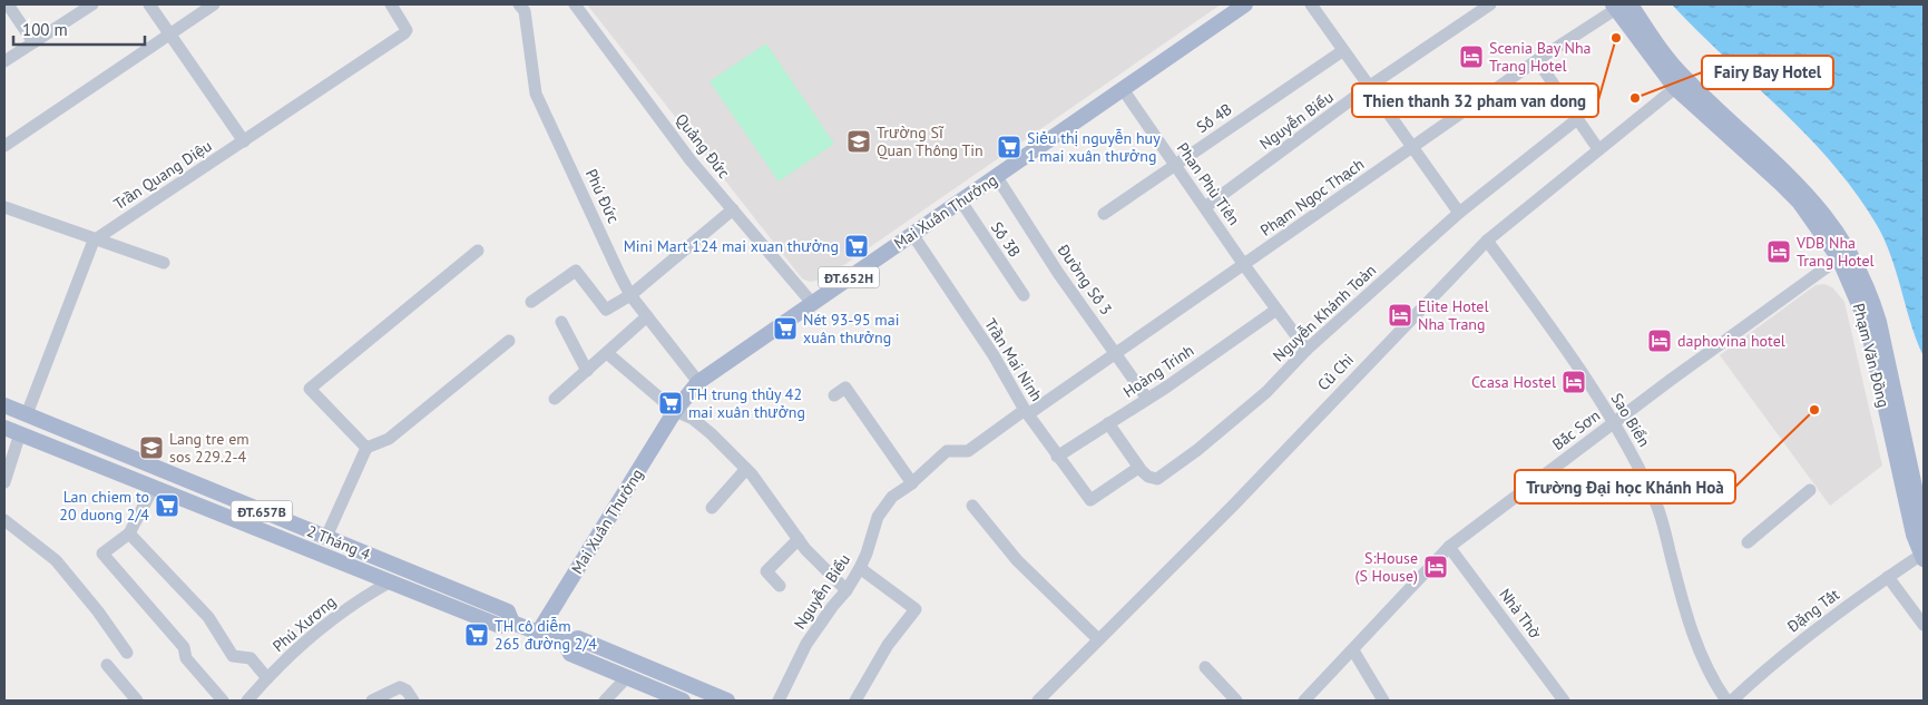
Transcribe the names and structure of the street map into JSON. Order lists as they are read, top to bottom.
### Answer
{
  "streets": {
    "main road": [
      "Mai Xuân Thưởng",
      "ĐT.652H",
      "Phạm Văn Đồng",
      "ĐT.657B",
      "2 Tháng 4"
    ],
    "street": [
      "Số 4B",
      "Nguyễn Biểu",
      "Quảng Đức",
      "Trần Quang Diệu",
      "Phan Phù Tiên",
      "Phú Đức",
      "Phạm Ngọc Thạch",
      "Số 3B",
      "Đường Số 3",
      "Nguyễn Khánh Toàn",
      "Trần Mai Ninh",
      "Hoàng Trinh",
      "Củ Chi",
      "Sao Biển",
      "Bắc Sơn",
      "Đặng Tất",
      "Nhà Thờ",
      "Phú Xương"
    ]
  },
  "crossings": [
    ["Số 4B", "Phan Phù Tiên"],
    ["Nguyễn Biểu", "Phan Phù Tiên"],
    ["Nguyễn Biểu", "Phạm Ngọc Thạch"],
    ["Nguyễn Biểu", "Trần Mai Ninh"],
    ["Quảng Đức", "Mai Xuân Thưởng"],
    ["Phan Phù Tiên", "Phạm Ngọc Thạch"],
    ["Phan Phù Tiên", "Mai Xuân Thưởng"],
    ["Phan Phù Tiên", "Nguyễn Khánh Toàn"],
    ["Phan Phù Tiên", "Hoàng Trinh"],
    ["Phú Đức", "Mai Xuân Thưởng"],
    ["Phạm Ngọc Thạch", "Đường Số 3"],
    ["Phạm Ngọc Thạch", "Phạm Văn Đồng"],
    ["Phạm Ngọc Thạch", "Trần Mai Ninh"],
    ["Mai Xuân Thưởng", "Số 3B"],
    ["Mai Xuân Thưởng", "Đường Số 3"],
    ["Mai Xuân Thưởng", "Trần Mai Ninh"],
    ["Mai Xuân Thưởng", "2 Tháng 4"],
    ["Đường Số 3", "Hoàng Trinh"],
    ["Nguyễn Khánh Toàn", "Trần Mai Ninh"],
    ["Phạm Văn Đồng", "Củ Chi"],
    ["Phạm Văn Đồng", "Bắc Sơn"],
    ["Phạm Văn Đồng", "Đặng Tất"],
    ["Trần Mai Ninh", "Hoàng Trinh"],
    ["Củ Chi", "Sao Biển"],
    ["Sao Biển", "Bắc Sơn"],
    ["Bắc Sơn", "Nhà Thờ"],
    ["2 Tháng 4", "Phú Xương"]
  ],
  "places": {
    "other": ["Thien thanh 32 pham van dong", "Fairy Bay Hotel", "Trường Đại học Khánh Hoà"],
    "hotel": [
      "Scenia Bay Nha Trang Hotel",
      "VDB Nha Trang Hotel",
      "Elite Hotel Nha Trang",
      "daphovina hotel",
      "Ccasa Hostel",
      "S:House (S House)"
    ],
    "school or university": ["Trường Sĩ Quan Thông Tin", "Lang tre em sos 229.2-4"],
    "supermarket": [
      "Siẻu thị nguyễn huy 1 mai xuân thưởng",
      "Mini Mart 124 mai xuan thưởng",
      "Nét 93-95 mai xuân thưởng",
      "TH trung thủy 42 mai xuân thưởng",
      "Lan chiem to 20 duong 2/4",
      "TH cô diễm 265 đường 2/4"
    ]
  },
  "scale_bar": "100 m"
}
